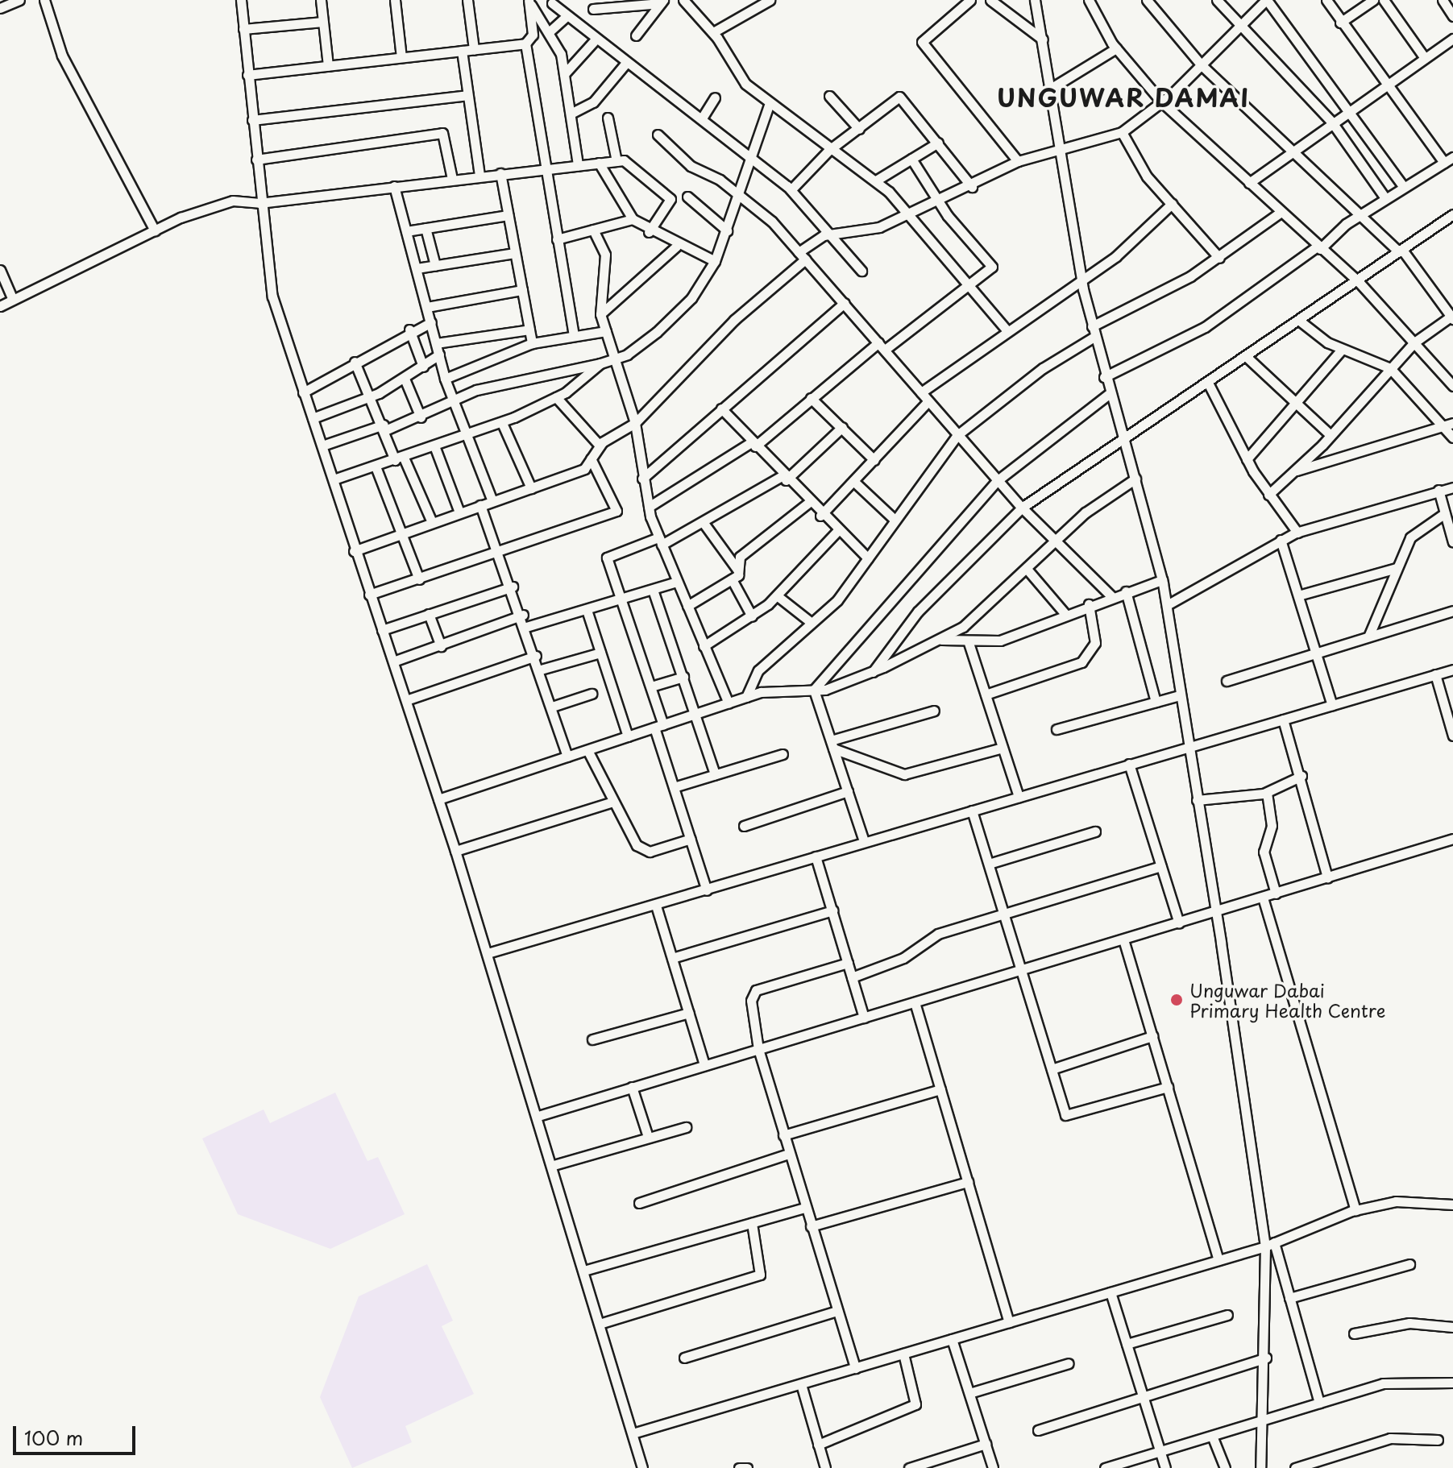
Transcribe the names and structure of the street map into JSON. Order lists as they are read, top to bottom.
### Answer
{
  "districts": ["UNGUWAR DAMAI"],
  "places": ["Unguwar Dabai Primary Health Centre"],
  "scale_bar": "100 m"
}
